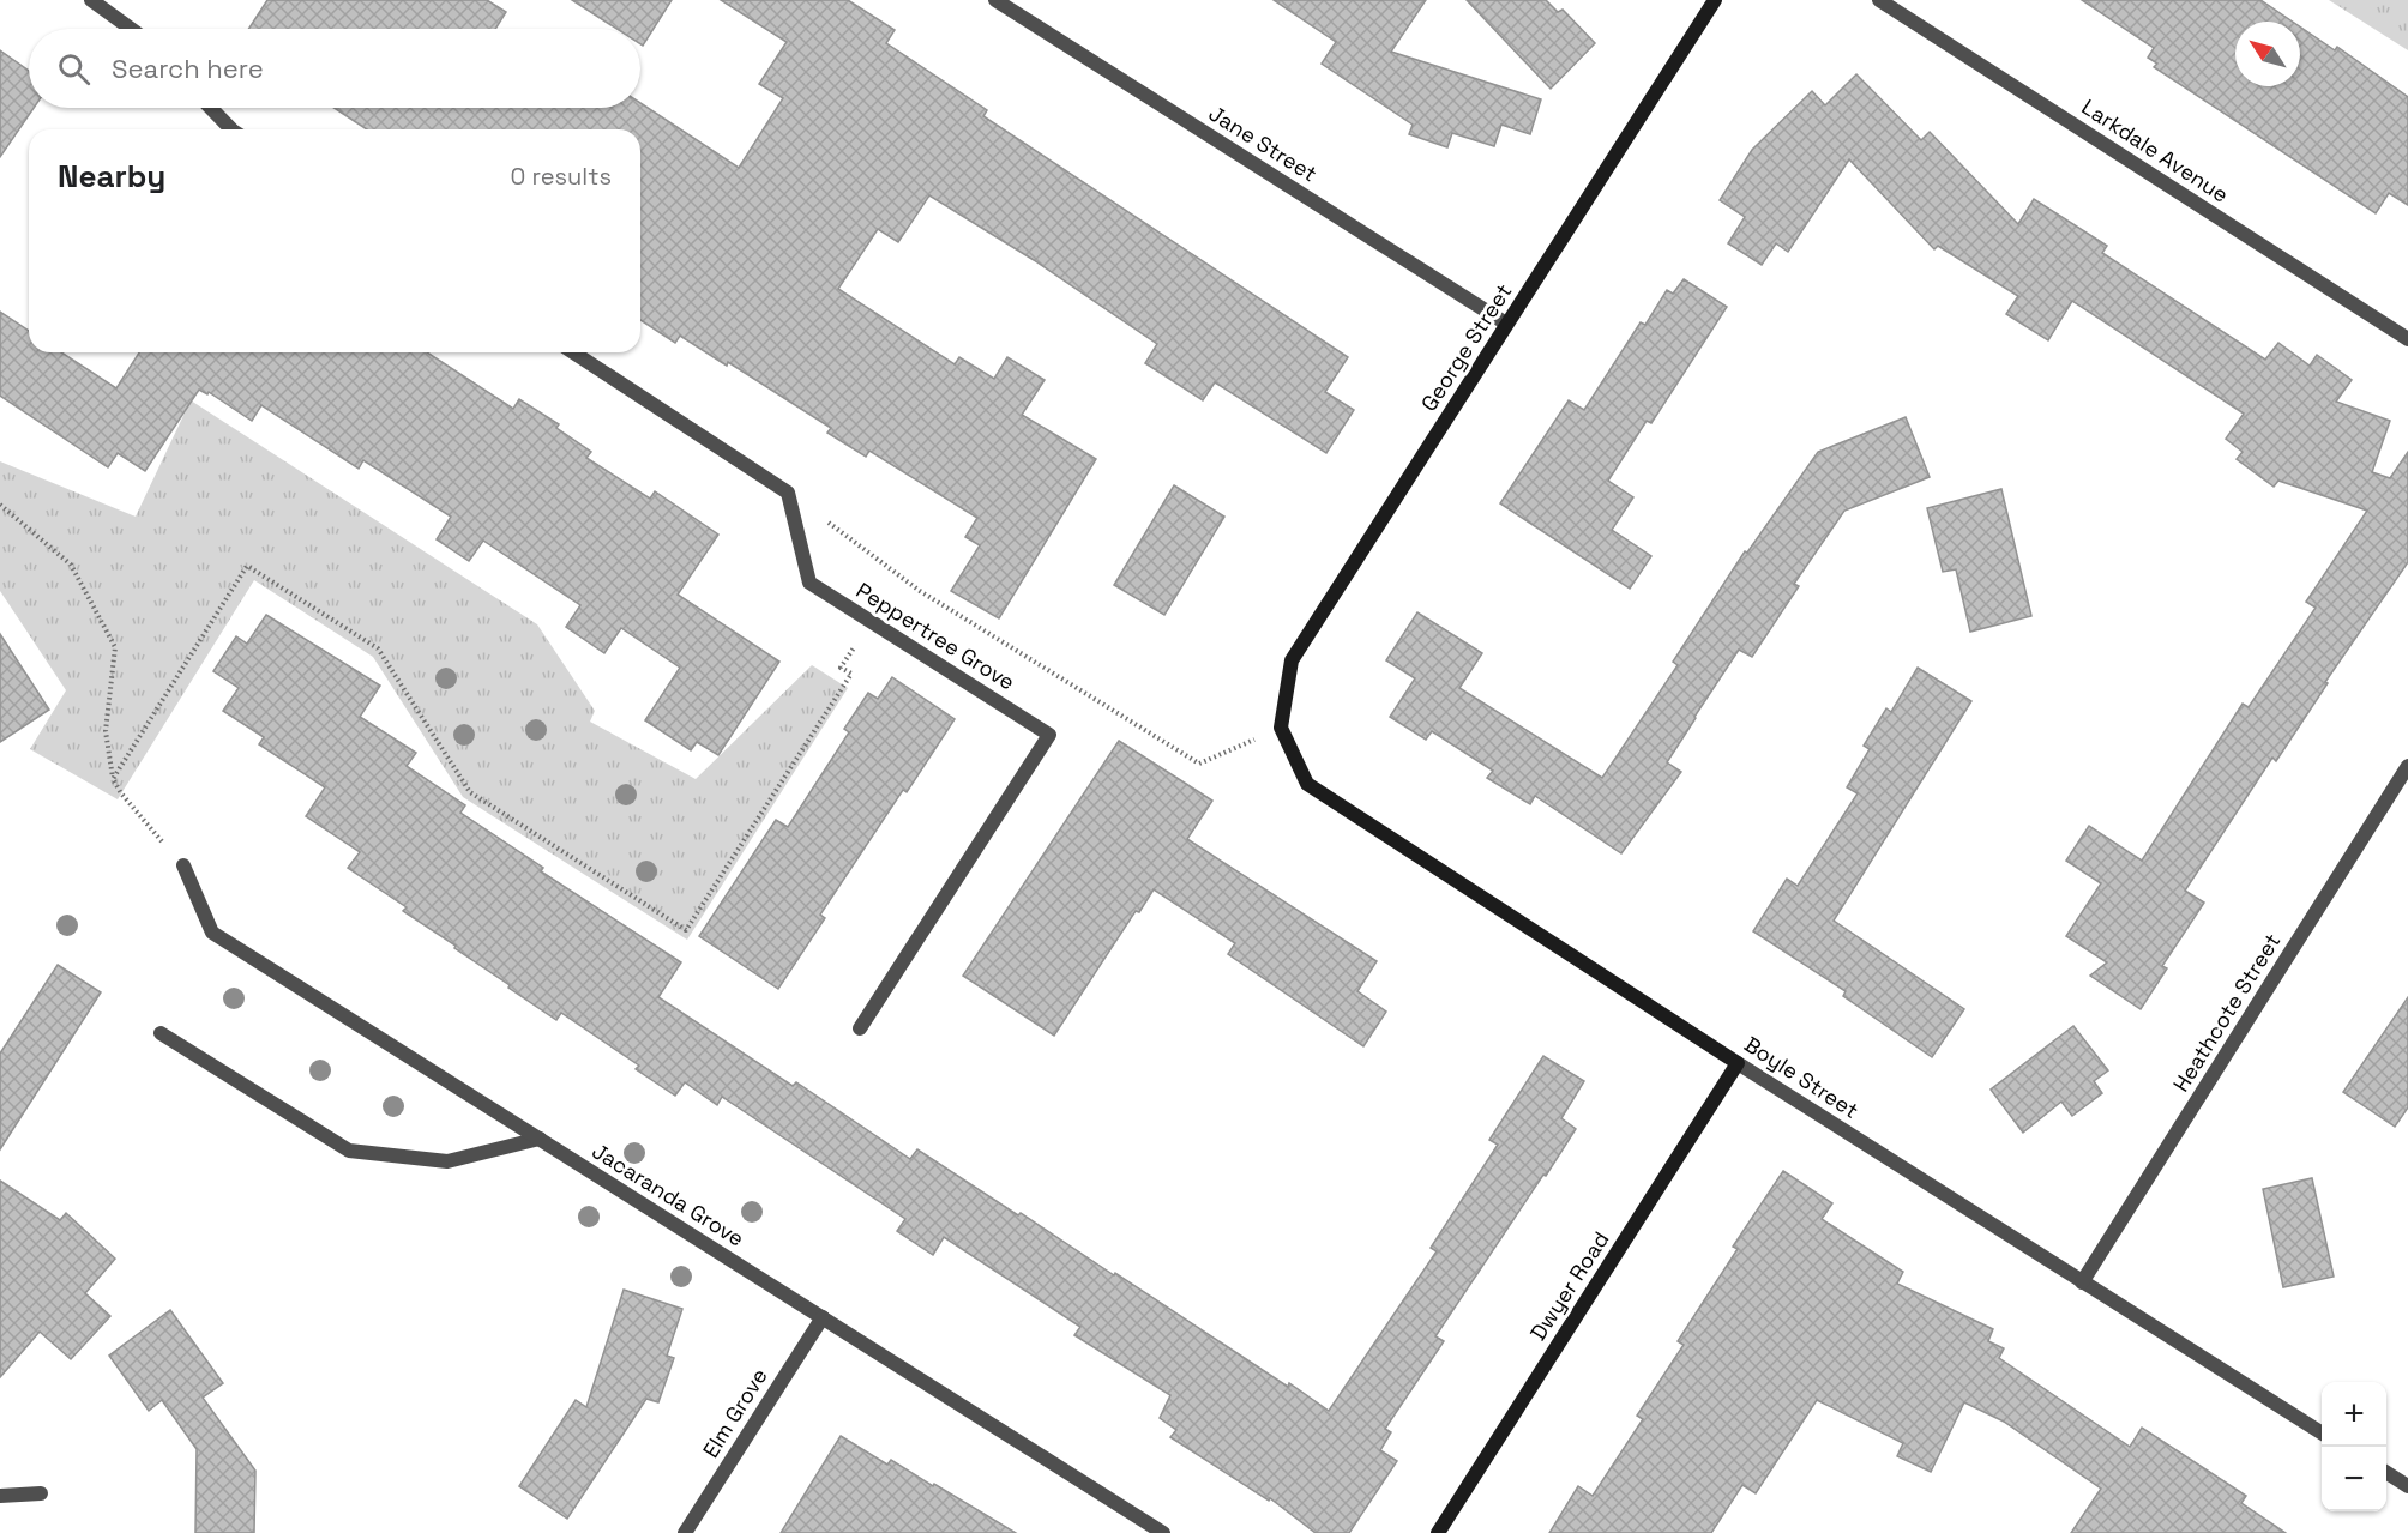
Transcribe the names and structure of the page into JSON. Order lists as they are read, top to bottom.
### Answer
{
  "streets": {
    "street": [
      "Jane Street",
      "Larkdale Avenue",
      "George Street",
      "Peppertree Grove",
      "Heathcote Street",
      "Boyle Street",
      "Jacaranda Grove",
      "Dwyer Road",
      "Elm Grove"
    ]
  },
  "crossings": [
    ["Jane Street", "George Street"],
    ["George Street", "Boyle Street"],
    ["Heathcote Street", "Boyle Street"],
    ["Boyle Street", "Dwyer Road"],
    ["Jacaranda Grove", "Elm Grove"]
  ],
  "north": "top left",
  "page": {
    "search": "Search here",
    "heading": ["Nearby", "0 results"],
    "map_buttons": ["+", "−"]
  }
}
